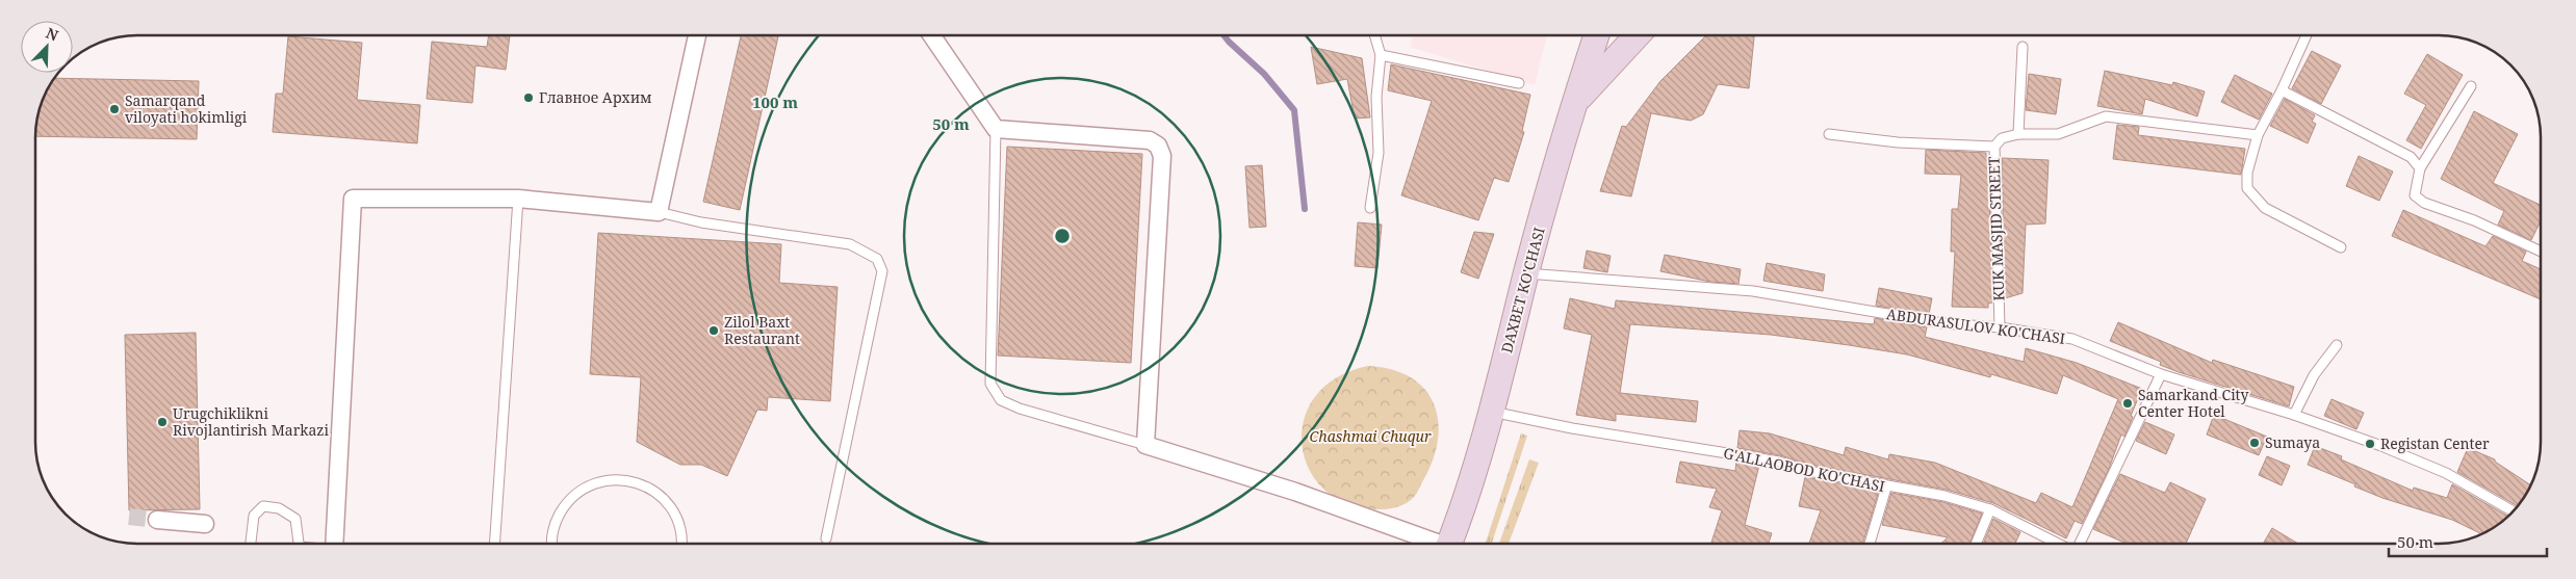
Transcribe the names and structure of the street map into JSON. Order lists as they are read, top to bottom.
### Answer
{
  "streets": {
    "main road": ["DAXBET KO'CHASI"],
    "lane": ["KUK MASJID STREET", "ABDURASULOV KO'CHASI", "G'ALLAOBOD KO'CHASI"]
  },
  "crossings": [
    ["KUK MASJID STREET", "ABDURASULOV KO'CHASI"],
    ["DAXBET KO'CHASI", "ABDURASULOV KO'CHASI"],
    ["DAXBET KO'CHASI", "G'ALLAOBOD KO'CHASI"]
  ],
  "parks": ["Chashmai Chuqur"],
  "places": [
    "Главное Архим",
    "Samarqand viloyati hokimligi",
    "Zilol Baxt Restaurant",
    "Samarkand City Center Hotel",
    "Urugchiklikni Rivojlantirish Markazi",
    "Sumaya",
    "Registan Center"
  ],
  "scale_bar": "50 m",
  "north": "top right",
  "rings": ["100 m", "50 m"]
}
